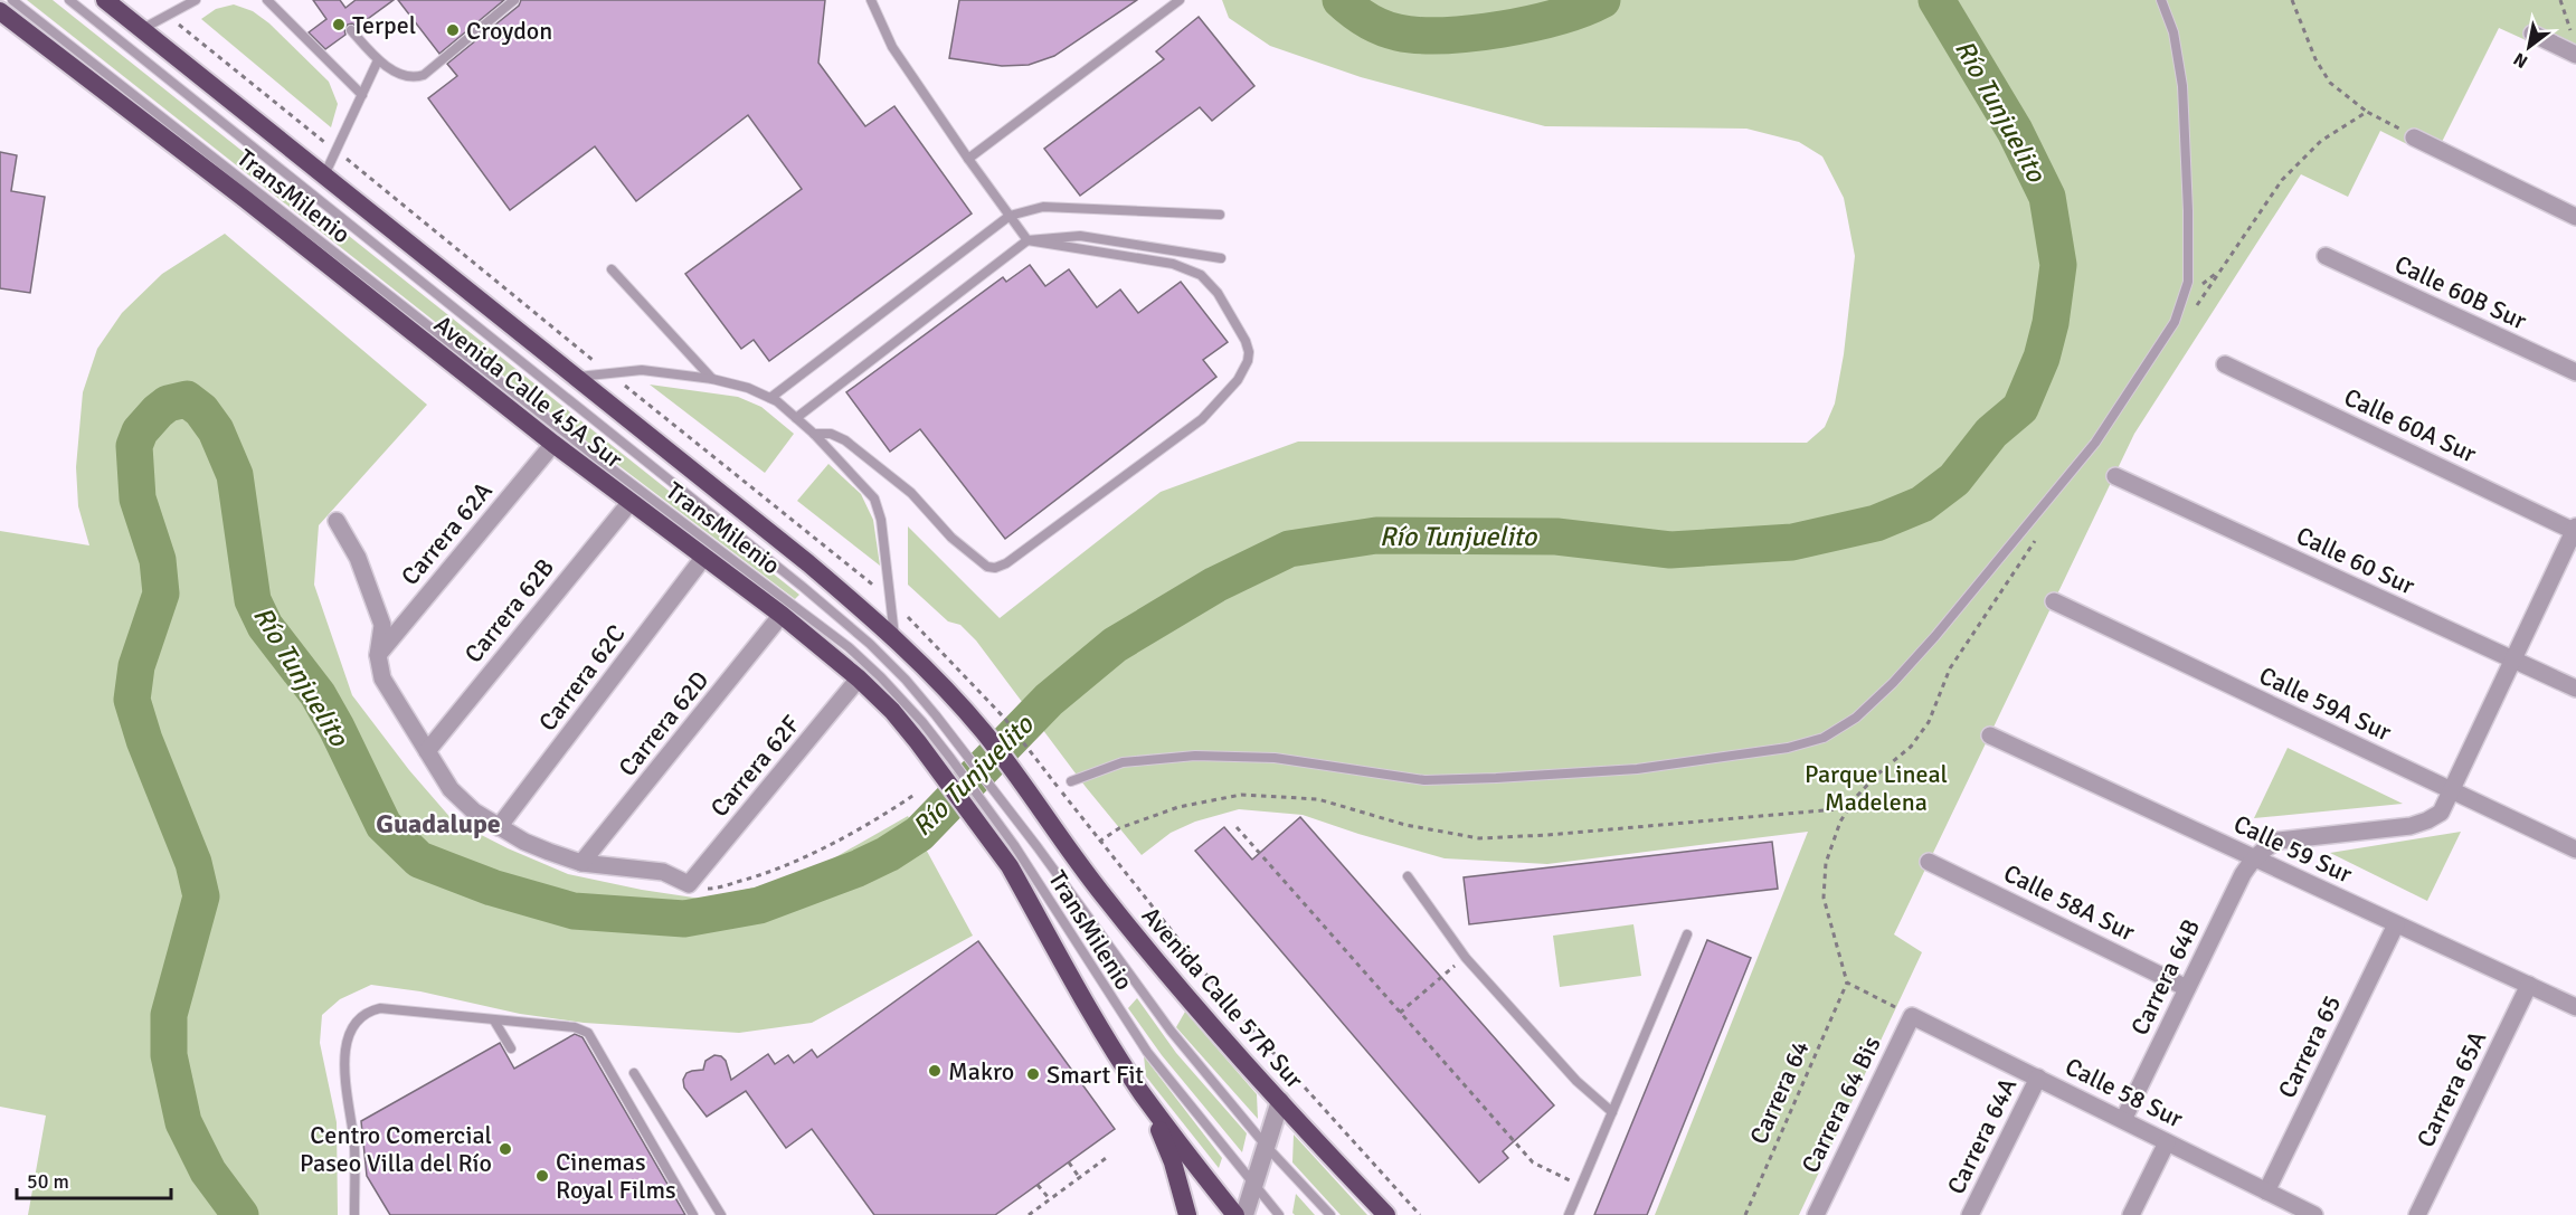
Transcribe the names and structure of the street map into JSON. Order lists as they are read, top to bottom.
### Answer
{
  "streets": {
    "highway": ["Avenida Calle 45A Sur", "Avenida Calle 57R Sur"],
    "street": [
      "Calle 60B Sur",
      "Calle 60A Sur",
      "Carrera 62A",
      "Calle 60 Sur",
      "Carrera 62B",
      "Carrera 62C",
      "Calle 59A Sur",
      "Carrera 62D",
      "Carrera 62F",
      "Calle 59 Sur",
      "Calle 58A Sur",
      "Carrera 64B",
      "Carrera 65",
      "Carrera 65A",
      "Calle 58 Sur",
      "Carrera 64 Bis",
      "Carrera 64A"
    ],
    "lane": ["TransMilenio"],
    "path": ["Carrera 64"]
  },
  "crossings": [
    ["TransMilenio", "Avenida Calle 45A Sur"],
    ["Avenida Calle 45A Sur", "Carrera 62A"],
    ["Avenida Calle 45A Sur", "Carrera 62B"],
    ["Avenida Calle 45A Sur", "Carrera 62C"],
    ["Avenida Calle 45A Sur", "Carrera 62D"],
    ["Avenida Calle 45A Sur", "Carrera 62F"],
    ["Avenida Calle 45A Sur", "Avenida Calle 57R Sur"],
    ["Calle 59 Sur", "Carrera 64B"],
    ["Calle 59 Sur", "Carrera 65"],
    ["Calle 59 Sur", "Carrera 65A"],
    ["Calle 58A Sur", "Carrera 64B"],
    ["Carrera 64B", "Calle 58 Sur"],
    ["Carrera 65", "Calle 58 Sur"],
    ["Calle 58 Sur", "Carrera 64 Bis"],
    ["Calle 58 Sur", "Carrera 64A"]
  ],
  "districts": ["Guadalupe"],
  "water": ["Río Tunjuelito"],
  "parks": ["Parque Lineal Madelena"],
  "places": [
    "Terpel",
    "Croydon",
    "Makro",
    "Smart Fit",
    "Centro Comercial Paseo Villa del Río",
    "Cinemas Royal Films"
  ],
  "scale_bar": "50 m",
  "north": "bottom left"
}
